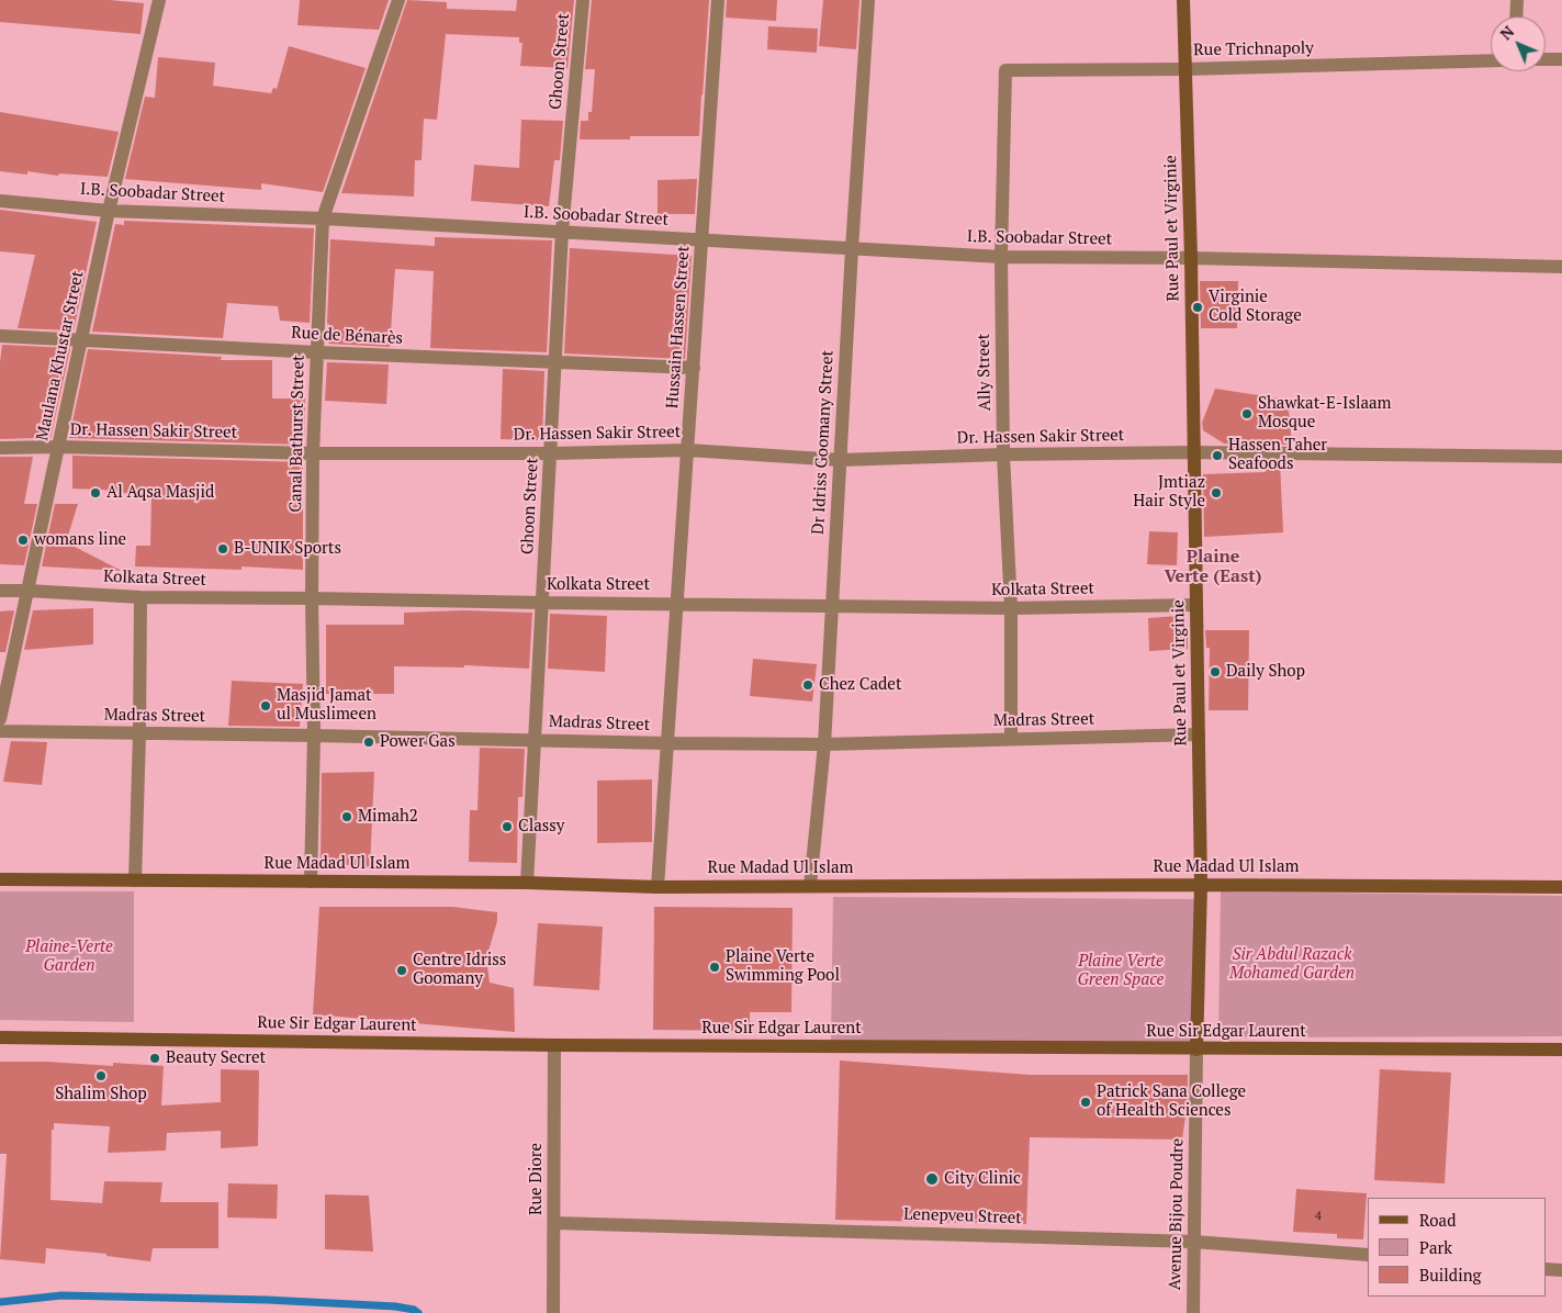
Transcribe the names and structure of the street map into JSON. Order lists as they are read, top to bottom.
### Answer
{
  "streets": {
    "main road": ["Rue Paul et Virginie", "Rue Madad Ul Islam", "Rue Sir Edgar Laurent"],
    "street": [
      "Rue Trichnapoly",
      "Ghoon Street",
      "I.B. Soobadar Street",
      "Hussain Hassen Street",
      "Rue de Bénarès",
      "Maulana Khustar Street",
      "Ally Street",
      "Dr. Hassen Sakir Street",
      "Canal Bathurst Street",
      "Dr Idriss Goomany Street",
      "Kolkata Street",
      "Madras Street",
      "Rue Diore",
      "Avenue Bijou Poudre",
      "Lenepveu Street"
    ]
  },
  "crossings": [
    ["Rue Trichnapoly", "Rue Paul et Virginie"],
    ["Rue Trichnapoly", "Ally Street"],
    ["Ghoon Street", "I.B. Soobadar Street"],
    ["Ghoon Street", "Rue de Bénarès"],
    ["Ghoon Street", "Dr. Hassen Sakir Street"],
    ["Ghoon Street", "Kolkata Street"],
    ["Ghoon Street", "Madras Street"],
    ["Ghoon Street", "Rue Madad Ul Islam"],
    ["I.B. Soobadar Street", "Rue Paul et Virginie"],
    ["I.B. Soobadar Street", "Hussain Hassen Street"],
    ["I.B. Soobadar Street", "Maulana Khustar Street"],
    ["I.B. Soobadar Street", "Ally Street"],
    ["I.B. Soobadar Street", "Canal Bathurst Street"],
    ["I.B. Soobadar Street", "Dr Idriss Goomany Street"],
    ["Rue Paul et Virginie", "Dr. Hassen Sakir Street"],
    ["Rue Paul et Virginie", "Kolkata Street"],
    ["Rue Paul et Virginie", "Madras Street"],
    ["Rue Paul et Virginie", "Rue Madad Ul Islam"],
    ["Rue Paul et Virginie", "Rue Sir Edgar Laurent"],
    ["Rue Paul et Virginie", "Avenue Bijou Poudre"],
    ["Hussain Hassen Street", "Rue de Bénarès"],
    ["Hussain Hassen Street", "Dr. Hassen Sakir Street"],
    ["Hussain Hassen Street", "Kolkata Street"],
    ["Hussain Hassen Street", "Madras Street"],
    ["Hussain Hassen Street", "Rue Madad Ul Islam"],
    ["Rue de Bénarès", "Maulana Khustar Street"],
    ["Rue de Bénarès", "Canal Bathurst Street"],
    ["Maulana Khustar Street", "Dr. Hassen Sakir Street"],
    ["Maulana Khustar Street", "Kolkata Street"],
    ["Ally Street", "Dr. Hassen Sakir Street"],
    ["Ally Street", "Kolkata Street"],
    ["Ally Street", "Madras Street"],
    ["Dr. Hassen Sakir Street", "Canal Bathurst Street"],
    ["Dr. Hassen Sakir Street", "Dr Idriss Goomany Street"],
    ["Canal Bathurst Street", "Kolkata Street"],
    ["Canal Bathurst Street", "Madras Street"],
    ["Canal Bathurst Street", "Rue Madad Ul Islam"],
    ["Dr Idriss Goomany Street", "Kolkata Street"],
    ["Dr Idriss Goomany Street", "Madras Street"],
    ["Dr Idriss Goomany Street", "Rue Madad Ul Islam"],
    ["Rue Sir Edgar Laurent", "Rue Diore"],
    ["Rue Sir Edgar Laurent", "Avenue Bijou Poudre"],
    ["Rue Diore", "Lenepveu Street"],
    ["Avenue Bijou Poudre", "Lenepveu Street"]
  ],
  "districts": ["Plaine Verte (East)"],
  "parks": ["Plaine-Verte Garden", "Sir Abdul Razack Mohamed Garden", "Plaine Verte Green Space"],
  "places": [
    "Virginie Cold Storage",
    "Shawkat-E-Islaam Mosque",
    "Hassen Taher Seafoods",
    "Al Aqsa Masjid",
    "Jmtiaz Hair Style",
    "womans line",
    "B-UNIK Sports",
    "Daily Shop",
    "Chez Cadet",
    "Masjid Jamat ul Muslimeen",
    "Power Gas",
    "Mimah2",
    "Classy",
    "Plaine Verte Swimming Pool",
    "Centre Idriss Goomany",
    "Beauty Secret",
    "Shalim Shop",
    "Patrick Sana College of Health Sciences",
    "City Clinic"
  ],
  "house_numbers": ["4"],
  "legend": ["Road", "Park", "Building"],
  "north": "top left"
}
